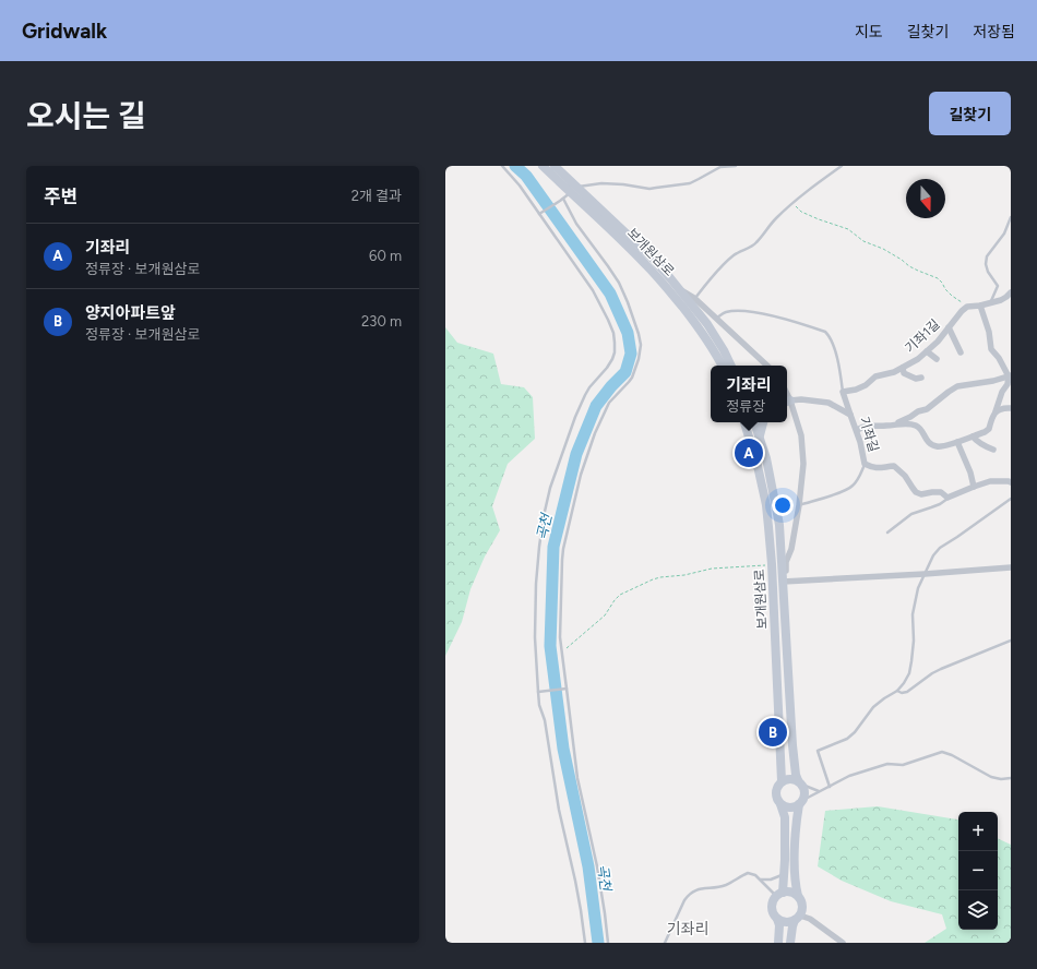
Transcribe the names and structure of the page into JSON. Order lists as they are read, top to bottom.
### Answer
{
  "streets": {
    "main road": ["보개원삼로"],
    "street": ["기좌1길", "기좌길"]
  },
  "crossings": [
    ["보개원삼로", "기좌길"]
  ],
  "districts": ["기좌리"],
  "water": ["곡천"],
  "north": "bottom",
  "page": {
    "header": "Gridwalk",
    "nav": ["지도", "길찾기", "저장됨"],
    "title": "오시는 길",
    "buttons": "길찾기",
    "heading": ["주변", "2개 결과"],
    "list": [
      {
        "mark": "A",
        "name": "기좌리",
        "note": "정류장 · 보개원삼로",
        "value": "60 m"
      },
      {
        "mark": "B",
        "name": "양지아파트앞",
        "note": "정류장 · 보개원삼로",
        "value": "230 m"
      }
    ],
    "popup": ["기좌리", "정류장"],
    "pins": ["A", "B"],
    "map_buttons": ["+", "−"]
  }
}
